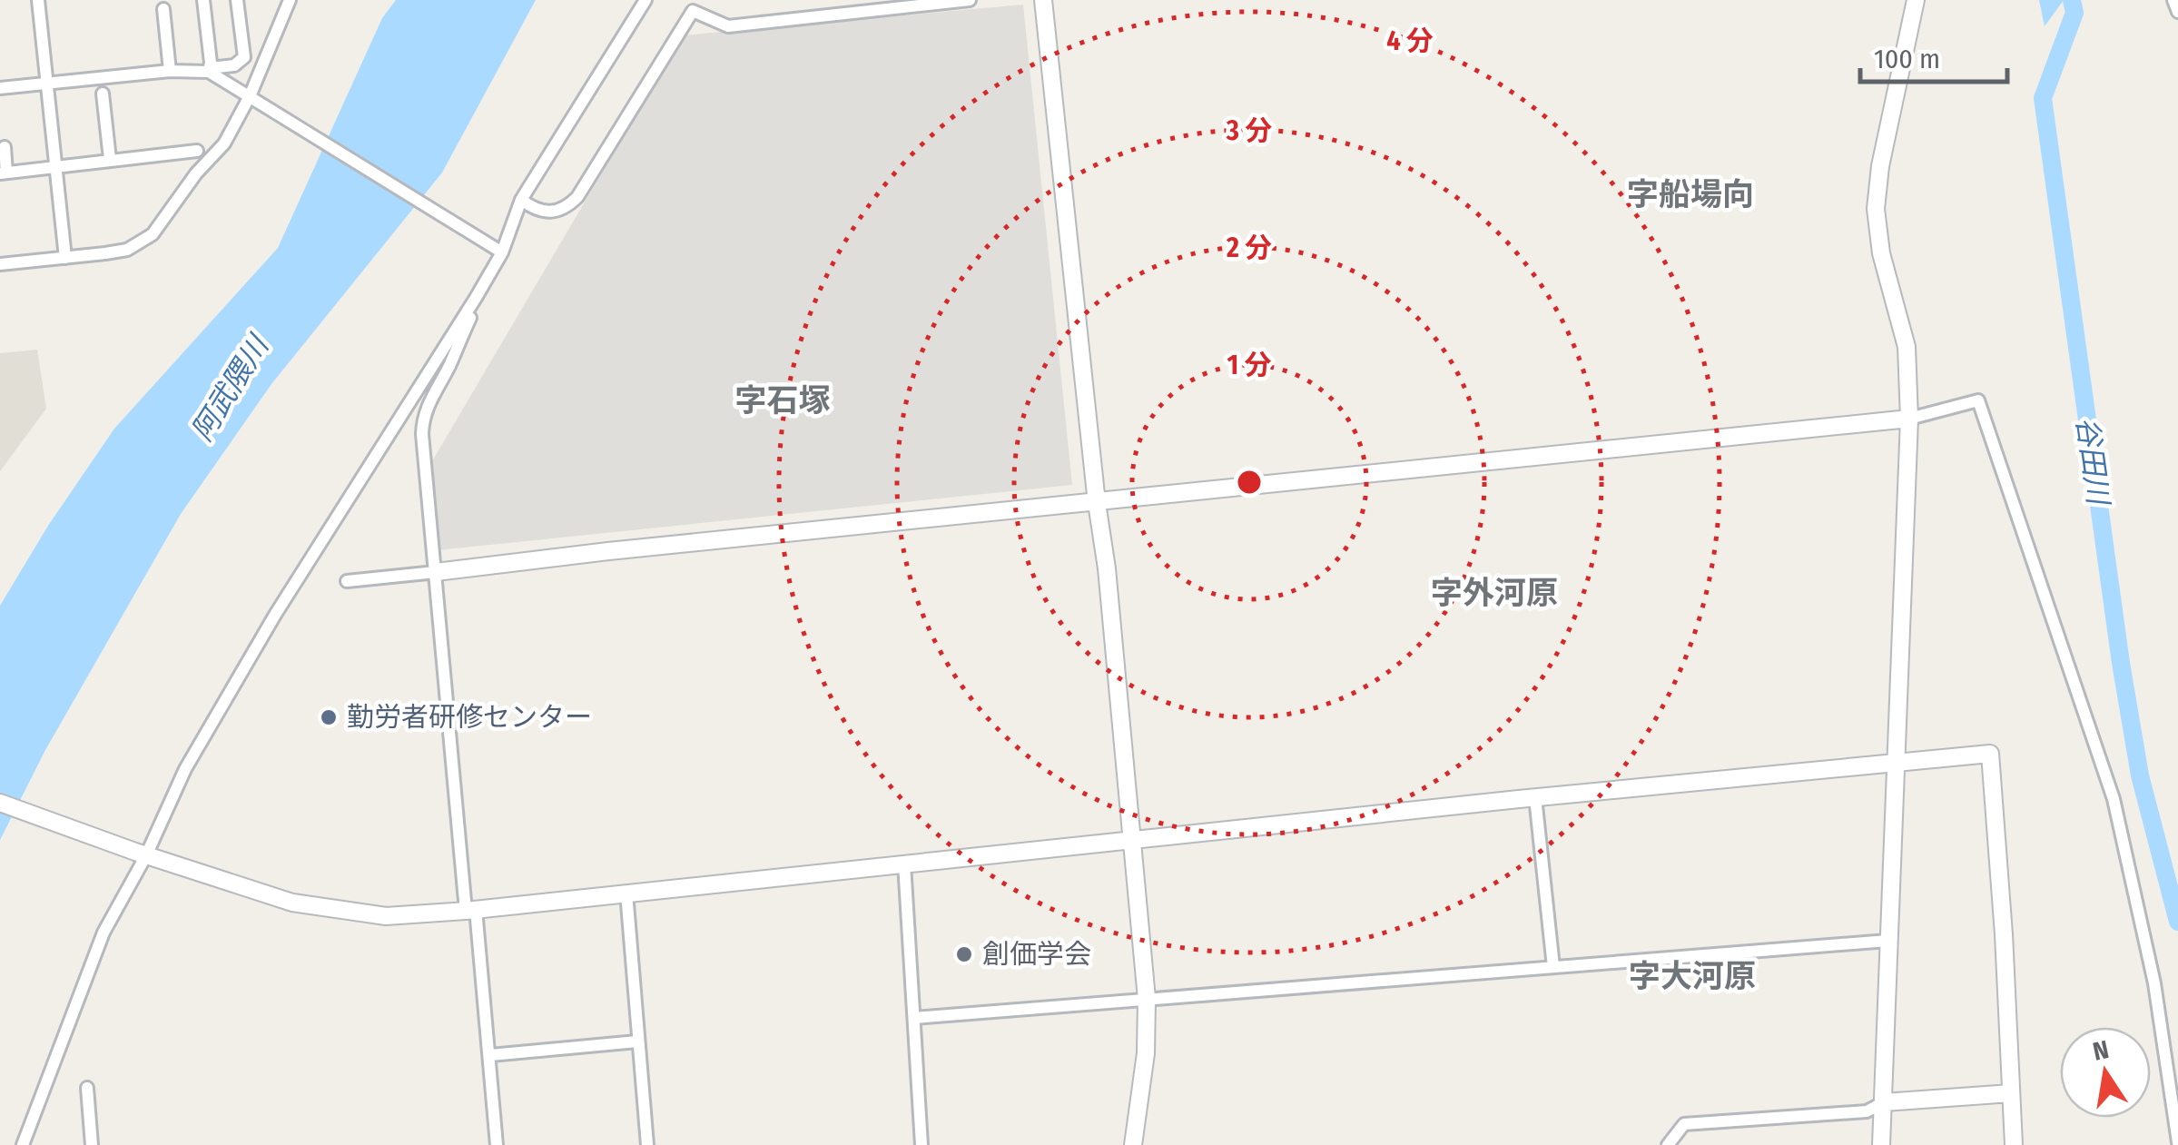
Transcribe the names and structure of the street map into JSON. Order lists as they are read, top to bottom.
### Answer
{
  "districts": [
    "字船場向",
    "字石塚",
    "字外河原",
    "字大河原"
  ],
  "water": ["阿武隈川", "谷田川"],
  "places": ["勤労者研修センター", "創価学会"],
  "scale_bar": "100 m",
  "north": "top",
  "rings": [
    "4 分",
    "3 分",
    "2 分",
    "1 分"
  ]
}
